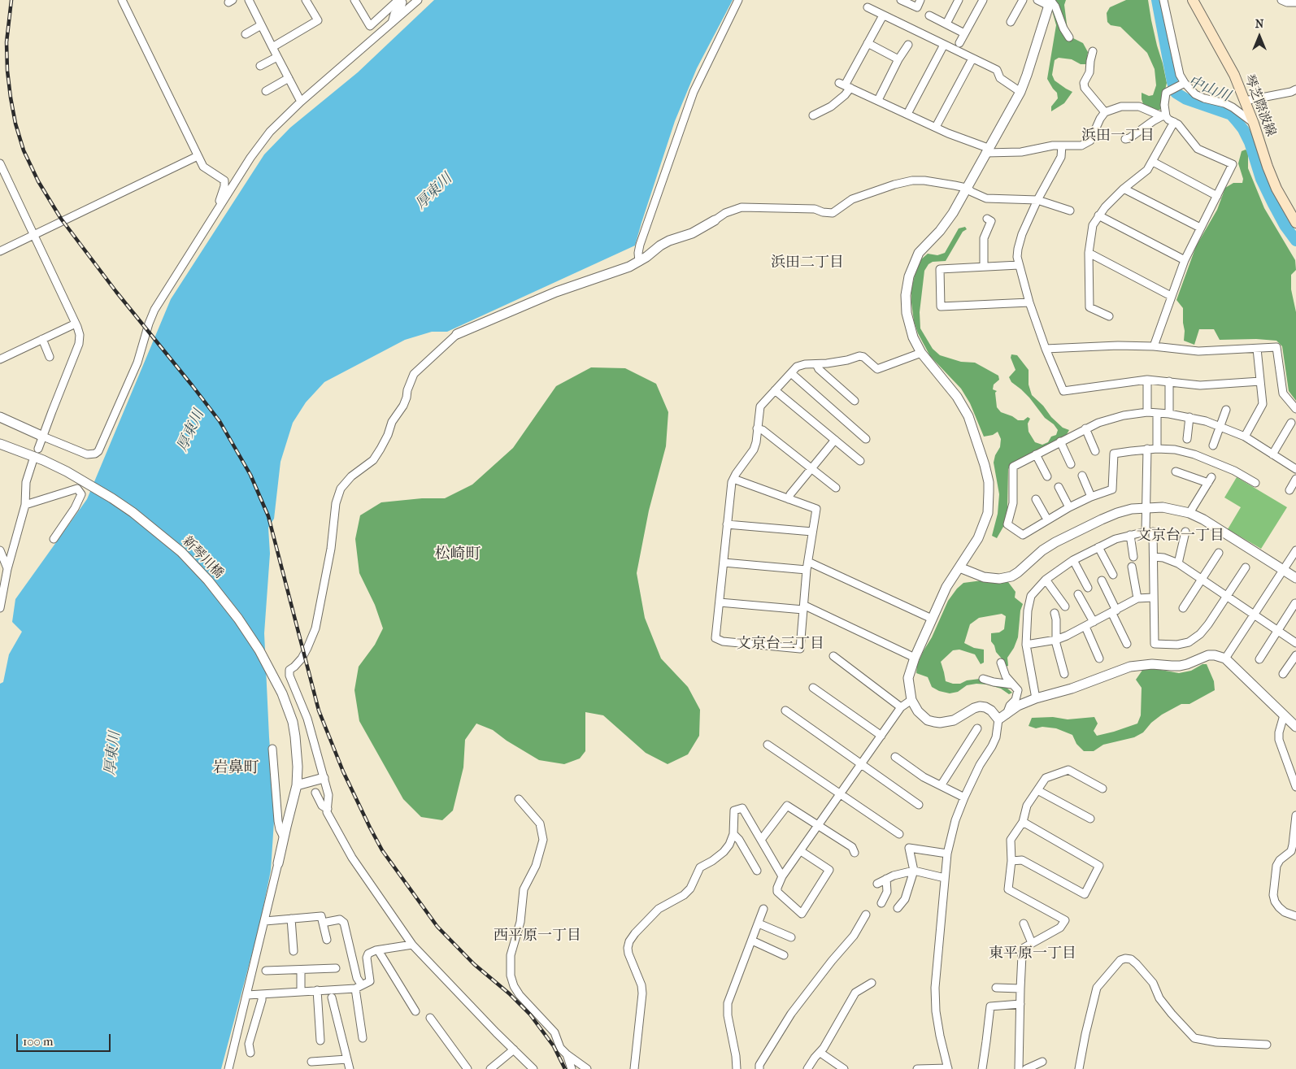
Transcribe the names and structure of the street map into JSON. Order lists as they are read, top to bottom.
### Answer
{
  "streets": {
    "main road": ["琴芝際波線"],
    "street": ["新琴川橋"]
  },
  "districts": [
    "浜田一丁目",
    "浜田二丁目",
    "文京台一丁目",
    "松崎町",
    "文京台三丁目",
    "岩鼻町",
    "西平原一丁目",
    "東平原一丁目"
  ],
  "water": ["中山川", "厚東川"],
  "scale_bar": "100 m",
  "north": "top"
}
